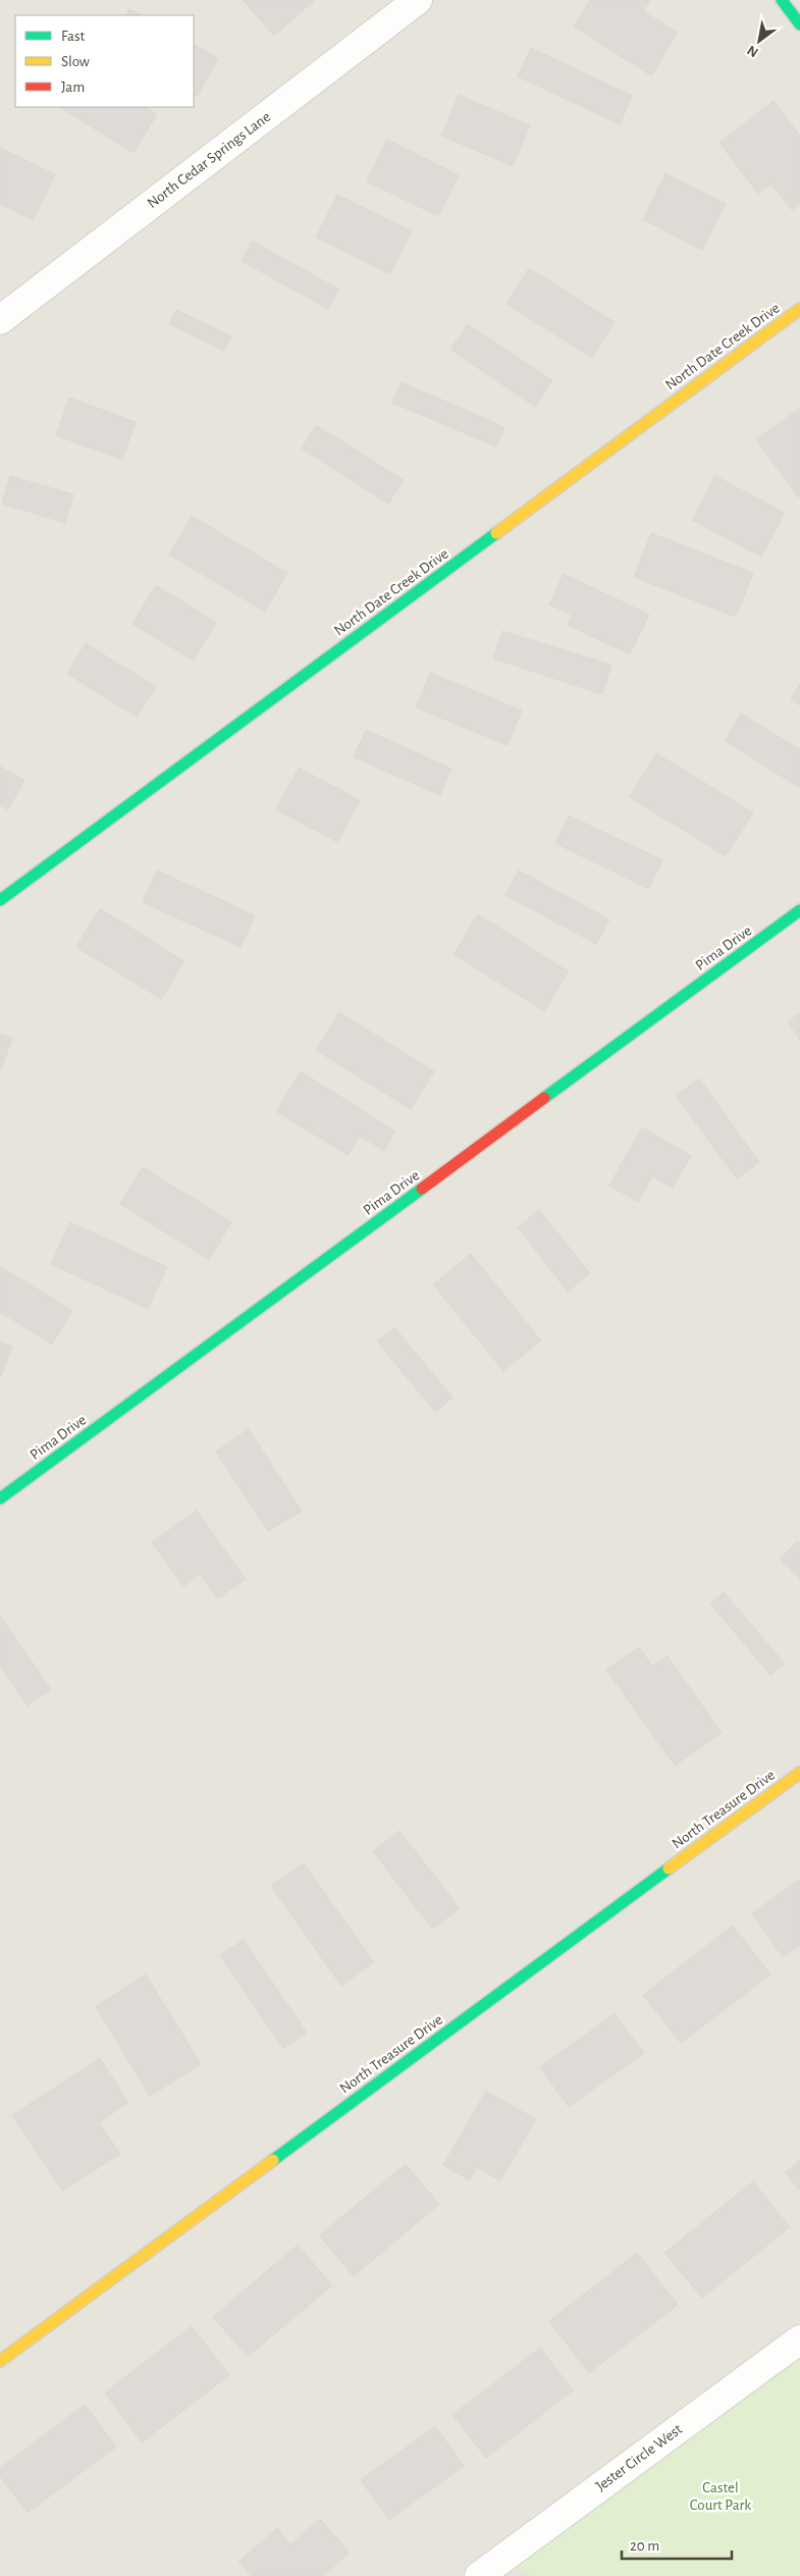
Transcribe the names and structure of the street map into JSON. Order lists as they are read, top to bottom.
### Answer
{
  "streets": {
    "street": [
      "North Cedar Springs Lane",
      "North Date Creek Drive",
      "Pima Drive",
      "North Treasure Drive",
      "Jester Circle West"
    ]
  },
  "parks": ["Castel Court Park"],
  "legend": ["Fast", "Slow", "Jam"],
  "scale_bar": "20 m",
  "north": "bottom left"
}
